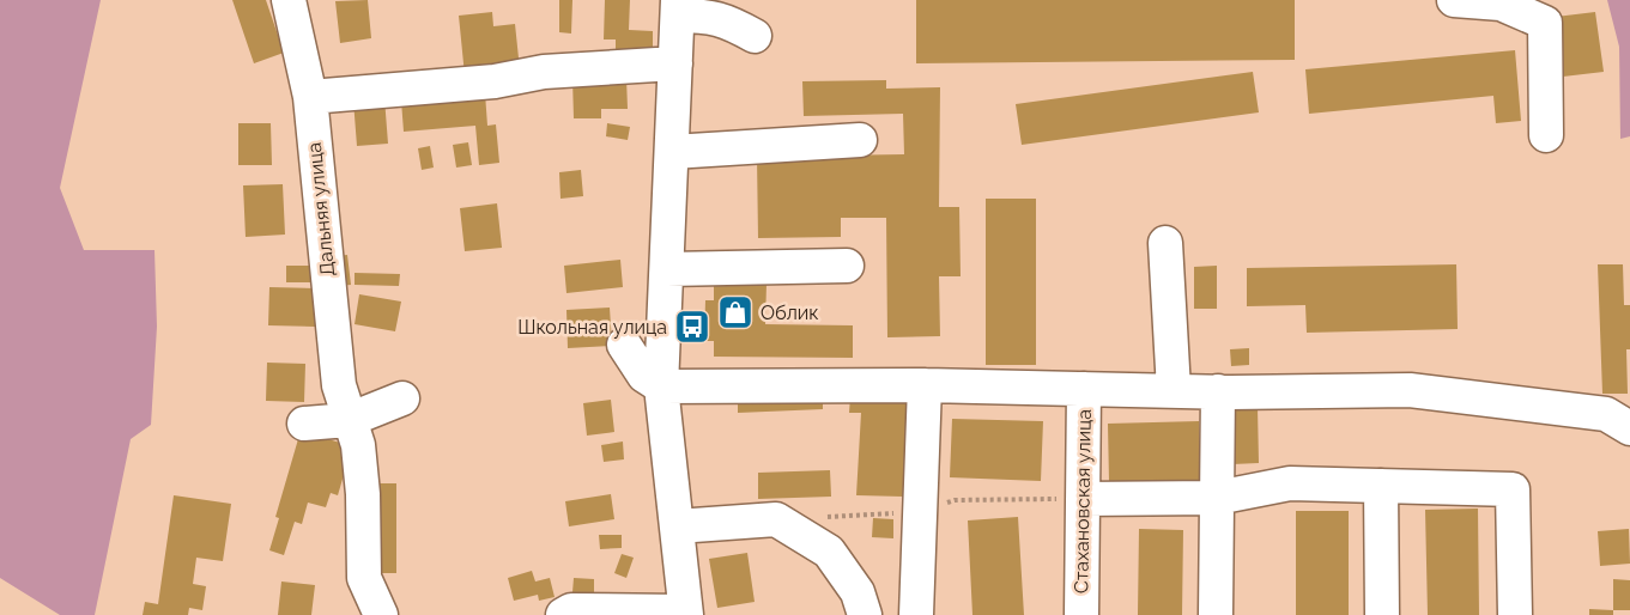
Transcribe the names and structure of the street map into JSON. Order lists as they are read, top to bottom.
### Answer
{
  "streets": {
    "street": ["Дальняя улица", "Стахановская улица"]
  },
  "places": {
    "shop": ["Облик"],
    "bus stop": ["Школьная улица"]
  }
}
